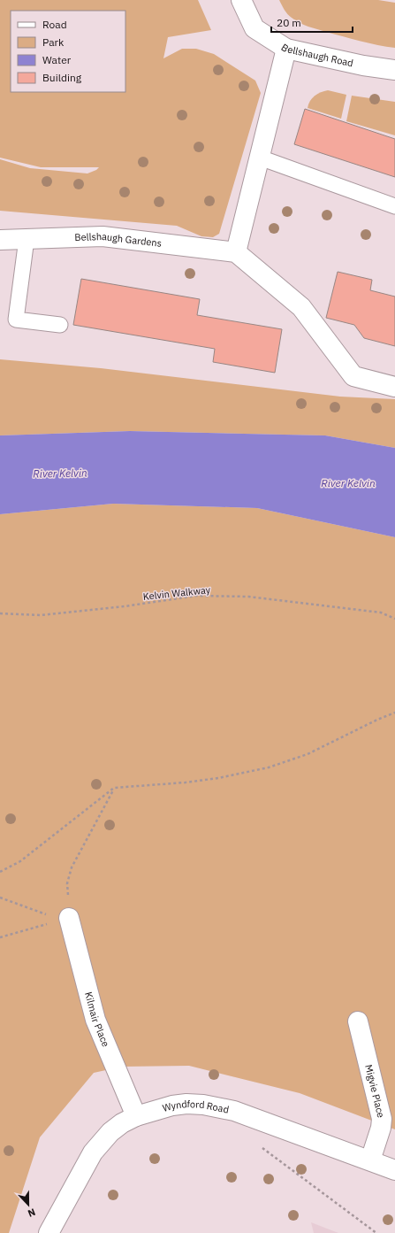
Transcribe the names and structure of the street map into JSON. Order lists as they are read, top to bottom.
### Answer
{
  "streets": {
    "street": [
      "Bellshaugh Road",
      "Bellshaugh Gardens",
      "Kilmair Place",
      "Migvie Place",
      "Wyndford Road"
    ],
    "path": ["Kelvin Walkway"]
  },
  "crossings": [
    ["Kilmair Place", "Wyndford Road"],
    ["Migvie Place", "Wyndford Road"]
  ],
  "water": ["River Kelvin"],
  "legend": [
    "Road",
    "Park",
    "Water",
    "Building"
  ],
  "scale_bar": "20 m",
  "north": "bottom"
}
